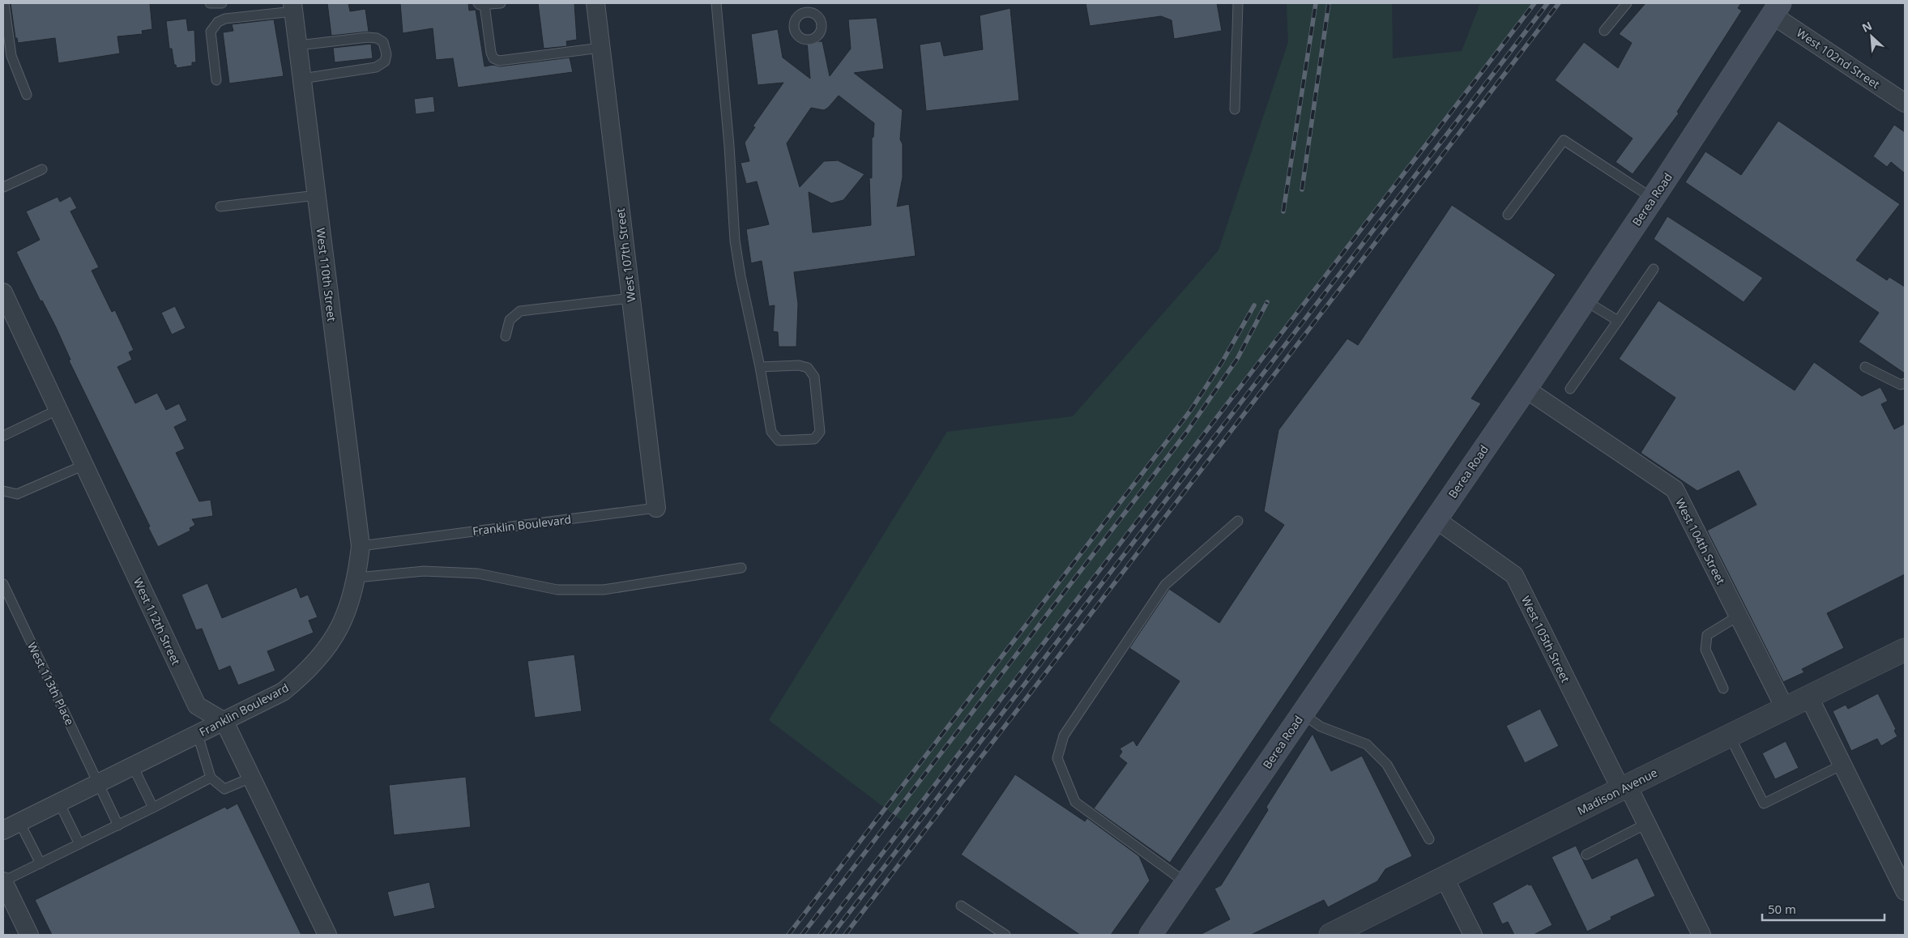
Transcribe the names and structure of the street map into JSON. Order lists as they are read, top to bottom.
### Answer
{
  "streets": {
    "main road": ["Berea Road"],
    "street": [
      "West 102nd Street",
      "West 107th Street",
      "West 110th Street",
      "Franklin Boulevard",
      "West 104th Street",
      "West 112th Street",
      "West 105th Street",
      "Madison Avenue"
    ],
    "lane": ["West 113th Place"]
  },
  "crossings": [
    ["West 102nd Street", "Berea Road"],
    ["Berea Road", "West 104th Street"],
    ["Berea Road", "West 105th Street"],
    ["West 107th Street", "Franklin Boulevard"],
    ["West 110th Street", "Franklin Boulevard"],
    ["Franklin Boulevard", "West 112th Street"],
    ["Franklin Boulevard", "West 113th Place"],
    ["West 104th Street", "Madison Avenue"],
    ["West 105th Street", "Madison Avenue"]
  ],
  "scale_bar": "50 m",
  "north": "top left"
}
